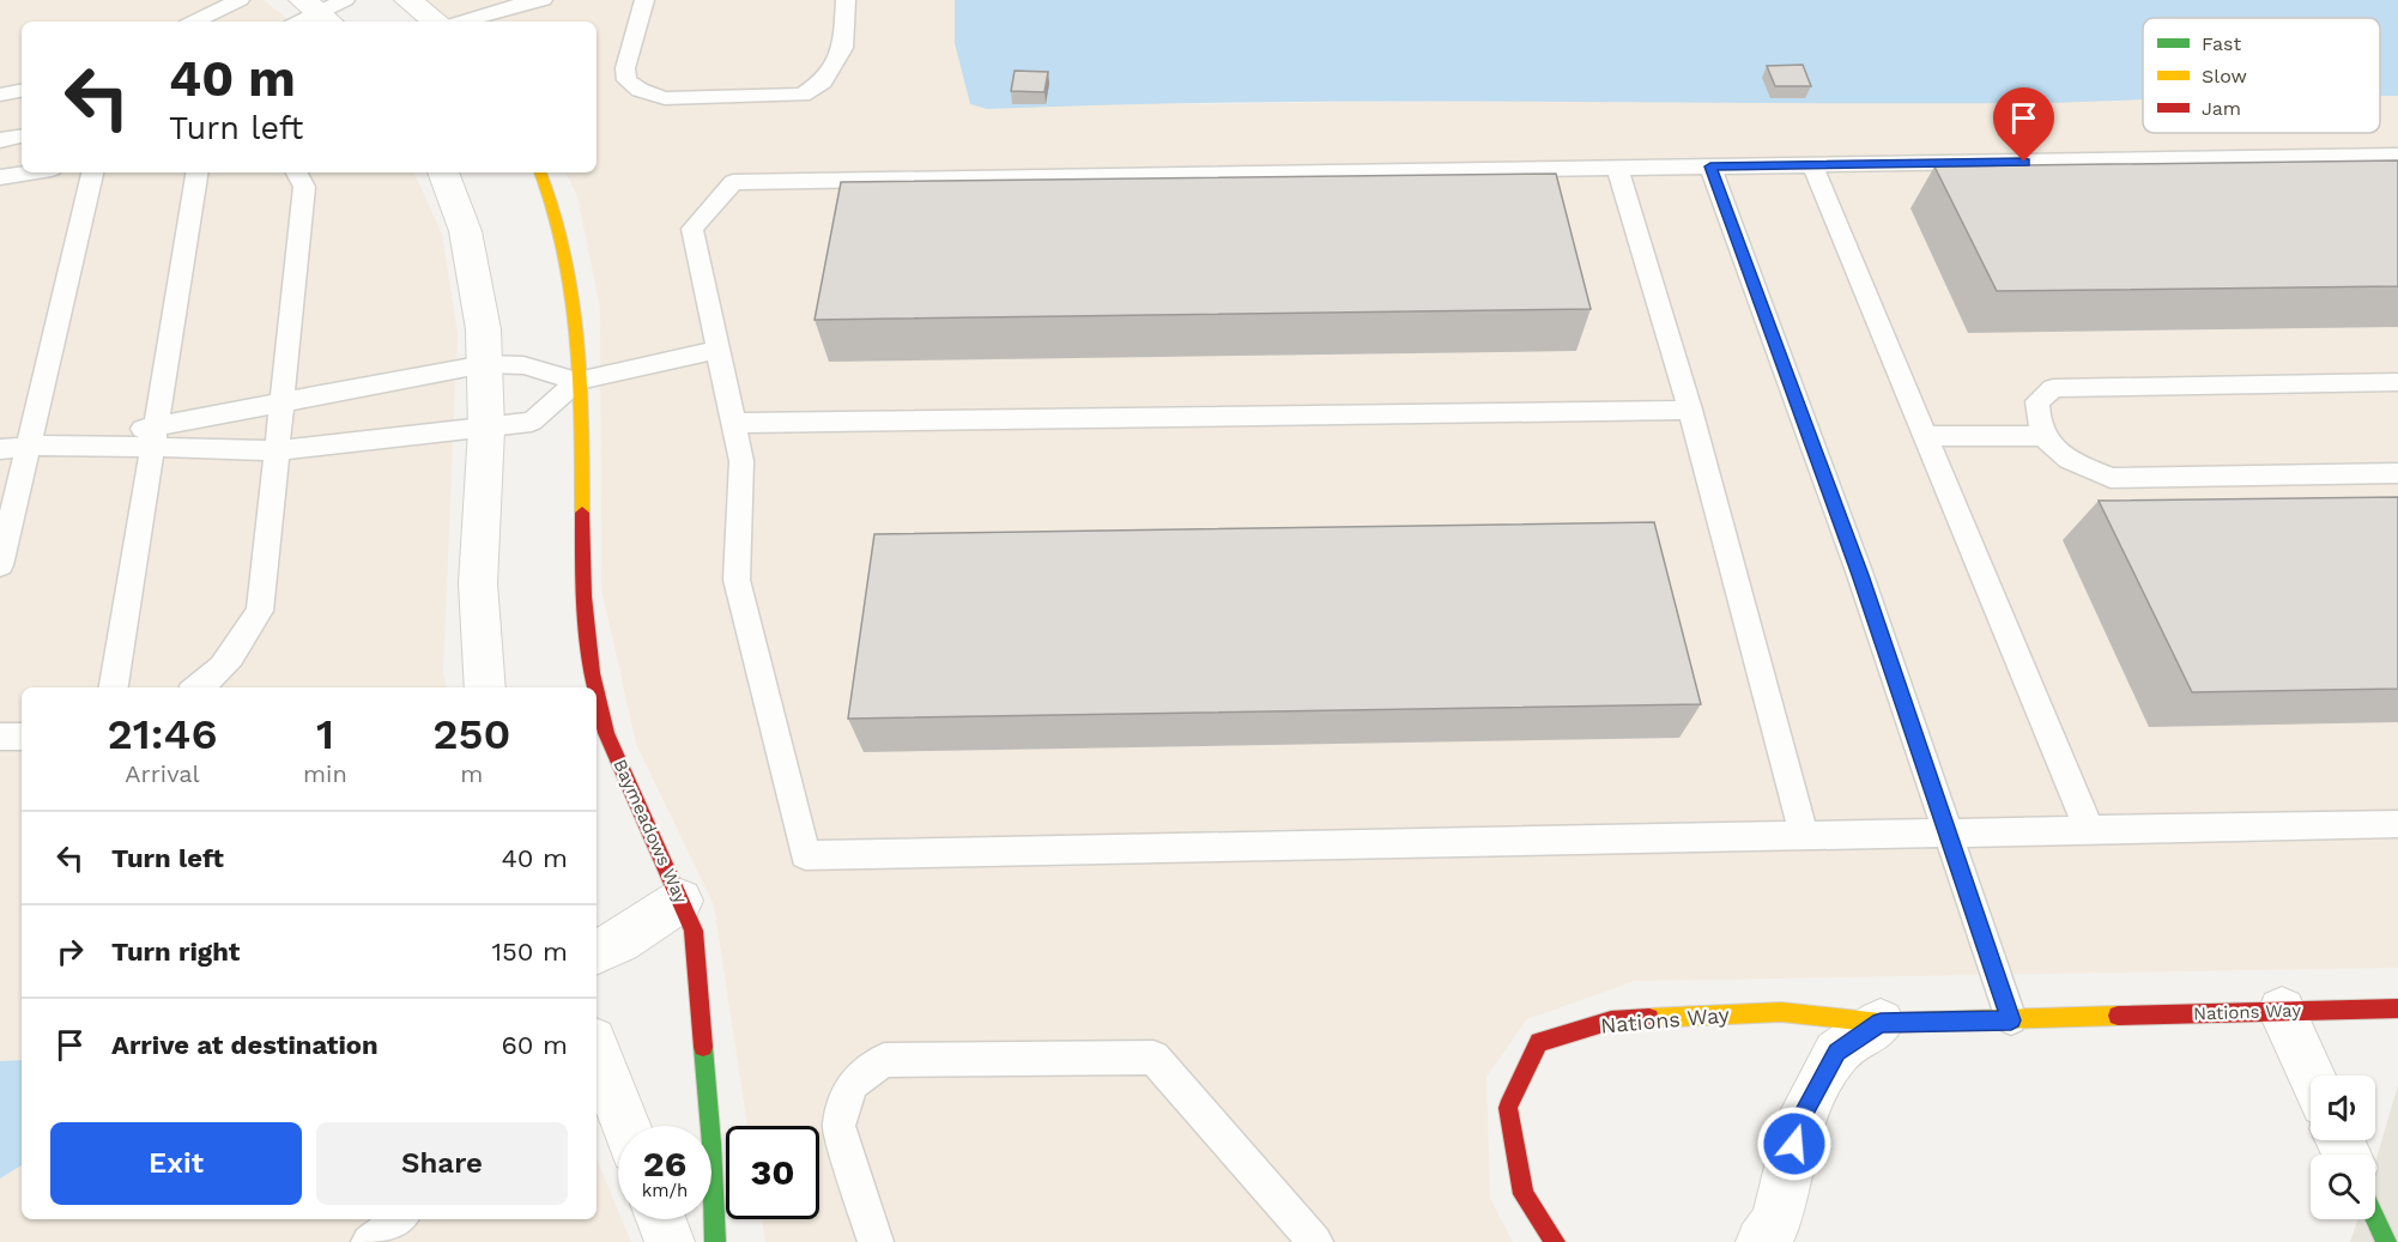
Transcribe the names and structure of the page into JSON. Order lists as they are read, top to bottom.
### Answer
{
  "streets": {
    "street": ["Baymeadows Way", "Nations Way"]
  },
  "legend": ["Fast", "Slow", "Jam"],
  "page": {
    "turn": ["40 m", "Turn left"],
    "eta": [
      "21:46",
      "Arrival",
      "1",
      "min",
      "250",
      "m"
    ],
    "list": [
      {
        "name": "Turn left",
        "value": "40 m"
      },
      {
        "name": "Turn right",
        "value": "150 m"
      },
      {
        "name": "Arrive at destination",
        "value": "60 m"
      }
    ],
    "buttons": ["Exit", "Share"],
    "speed": "26 km/h",
    "limit": "30"
  }
}
